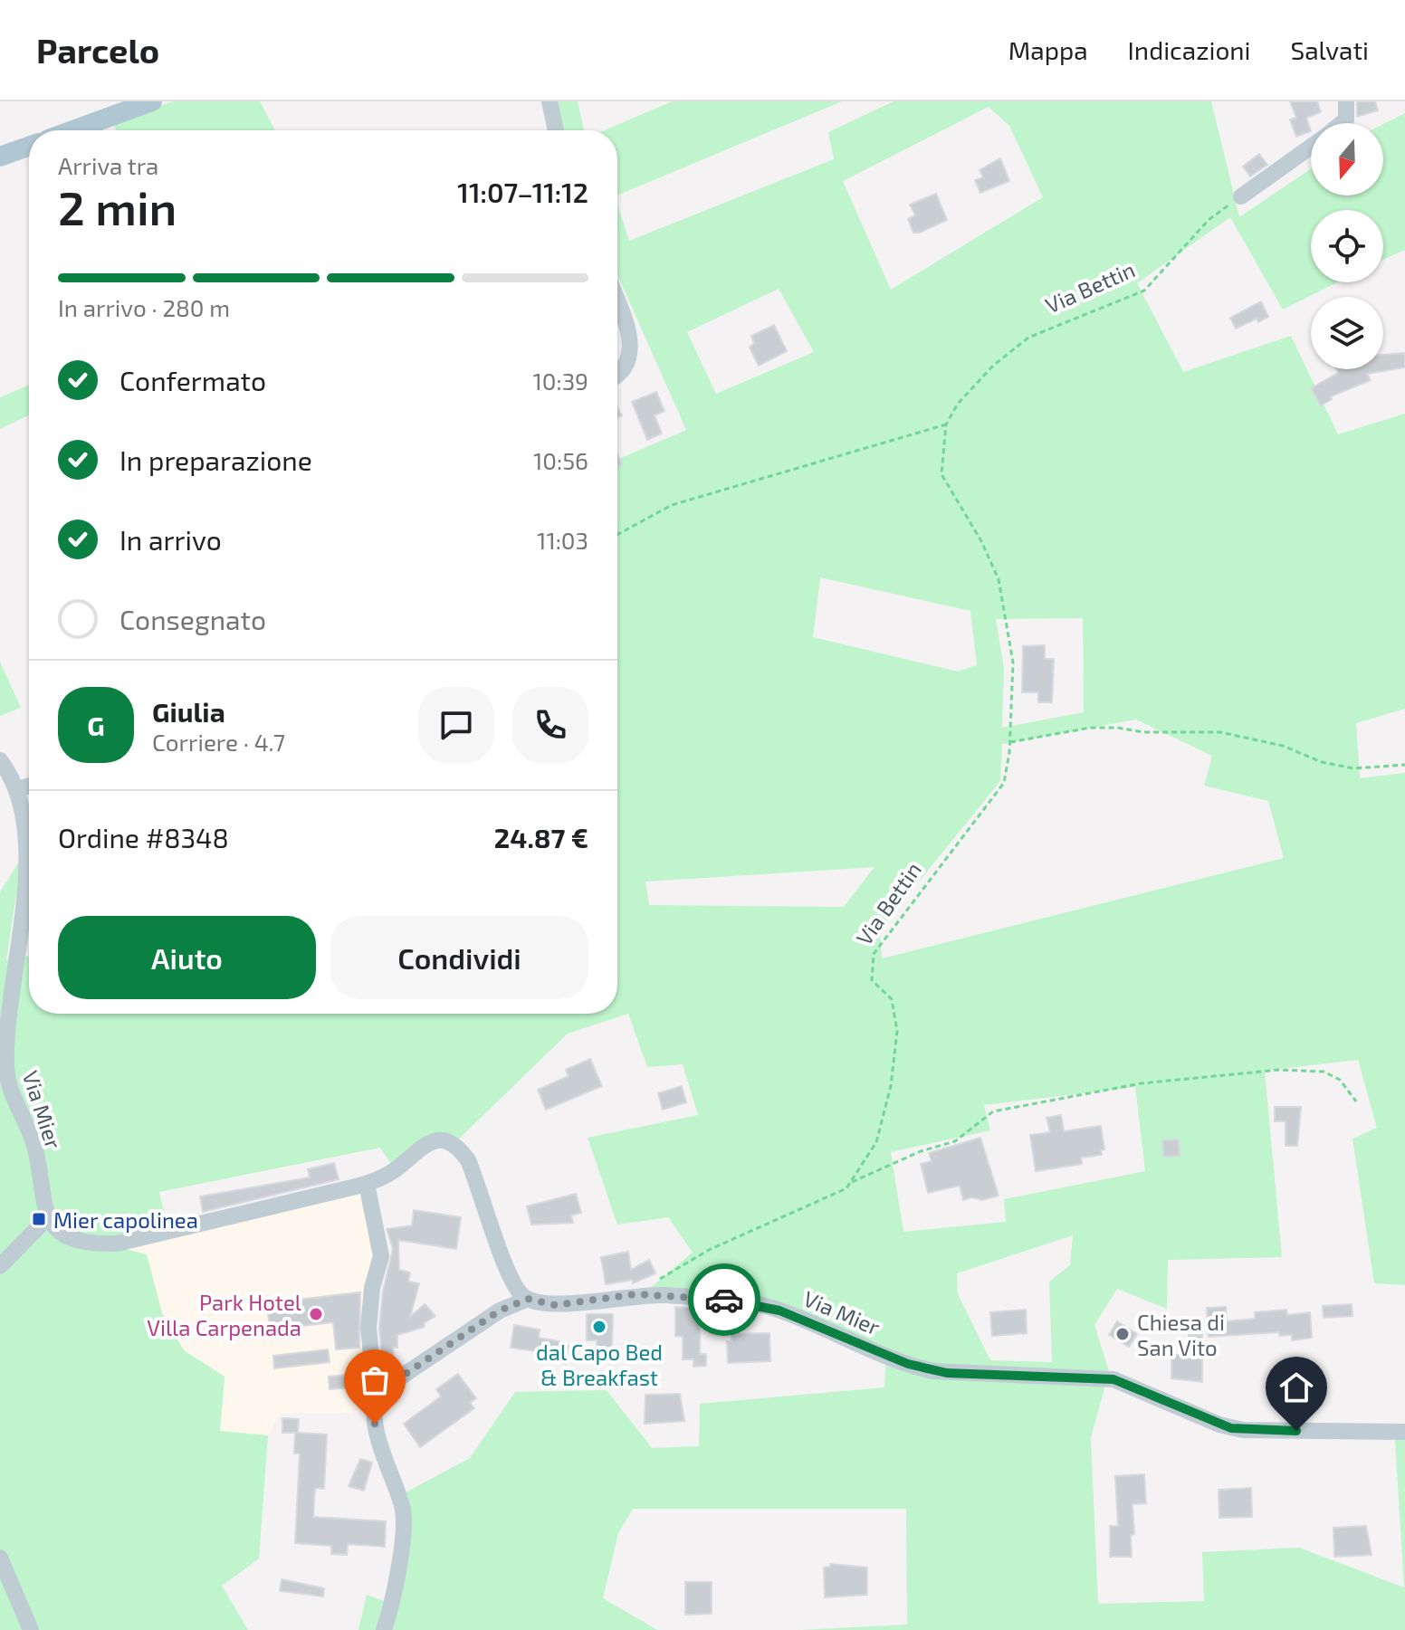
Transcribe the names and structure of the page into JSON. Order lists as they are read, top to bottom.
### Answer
{
  "streets": {
    "street": ["Via Mier"],
    "path": ["Via Bettin"]
  },
  "crossings": [
    ["Via Bettin", "Via Mier"]
  ],
  "places": {
    "transit": ["Mier capolinea"],
    "other": ["Park Hotel Villa Carpenada", "dal Capo Bed & Breakfast", "Chiesa di San Vito"]
  },
  "north": "bottom",
  "page": {
    "header": "Parcelo",
    "nav": ["Mappa", "Indicazioni", "Salvati"],
    "heading": ["2 min", "Arriva tra", "11:07–11:12"],
    "panel": [
      "Giulia",
      "Corriere · 4.7",
      "Ordine #8348",
      "24.87 €"
    ],
    "bar": "In arrivo · 280 m",
    "list": [
      ["Confermato", "10:39"],
      ["In preparazione", "10:56"],
      ["In arrivo", "11:03"],
      "Consegnato"
    ],
    "round": "G",
    "buttons": ["Aiuto", "Condividi"]
  }
}
